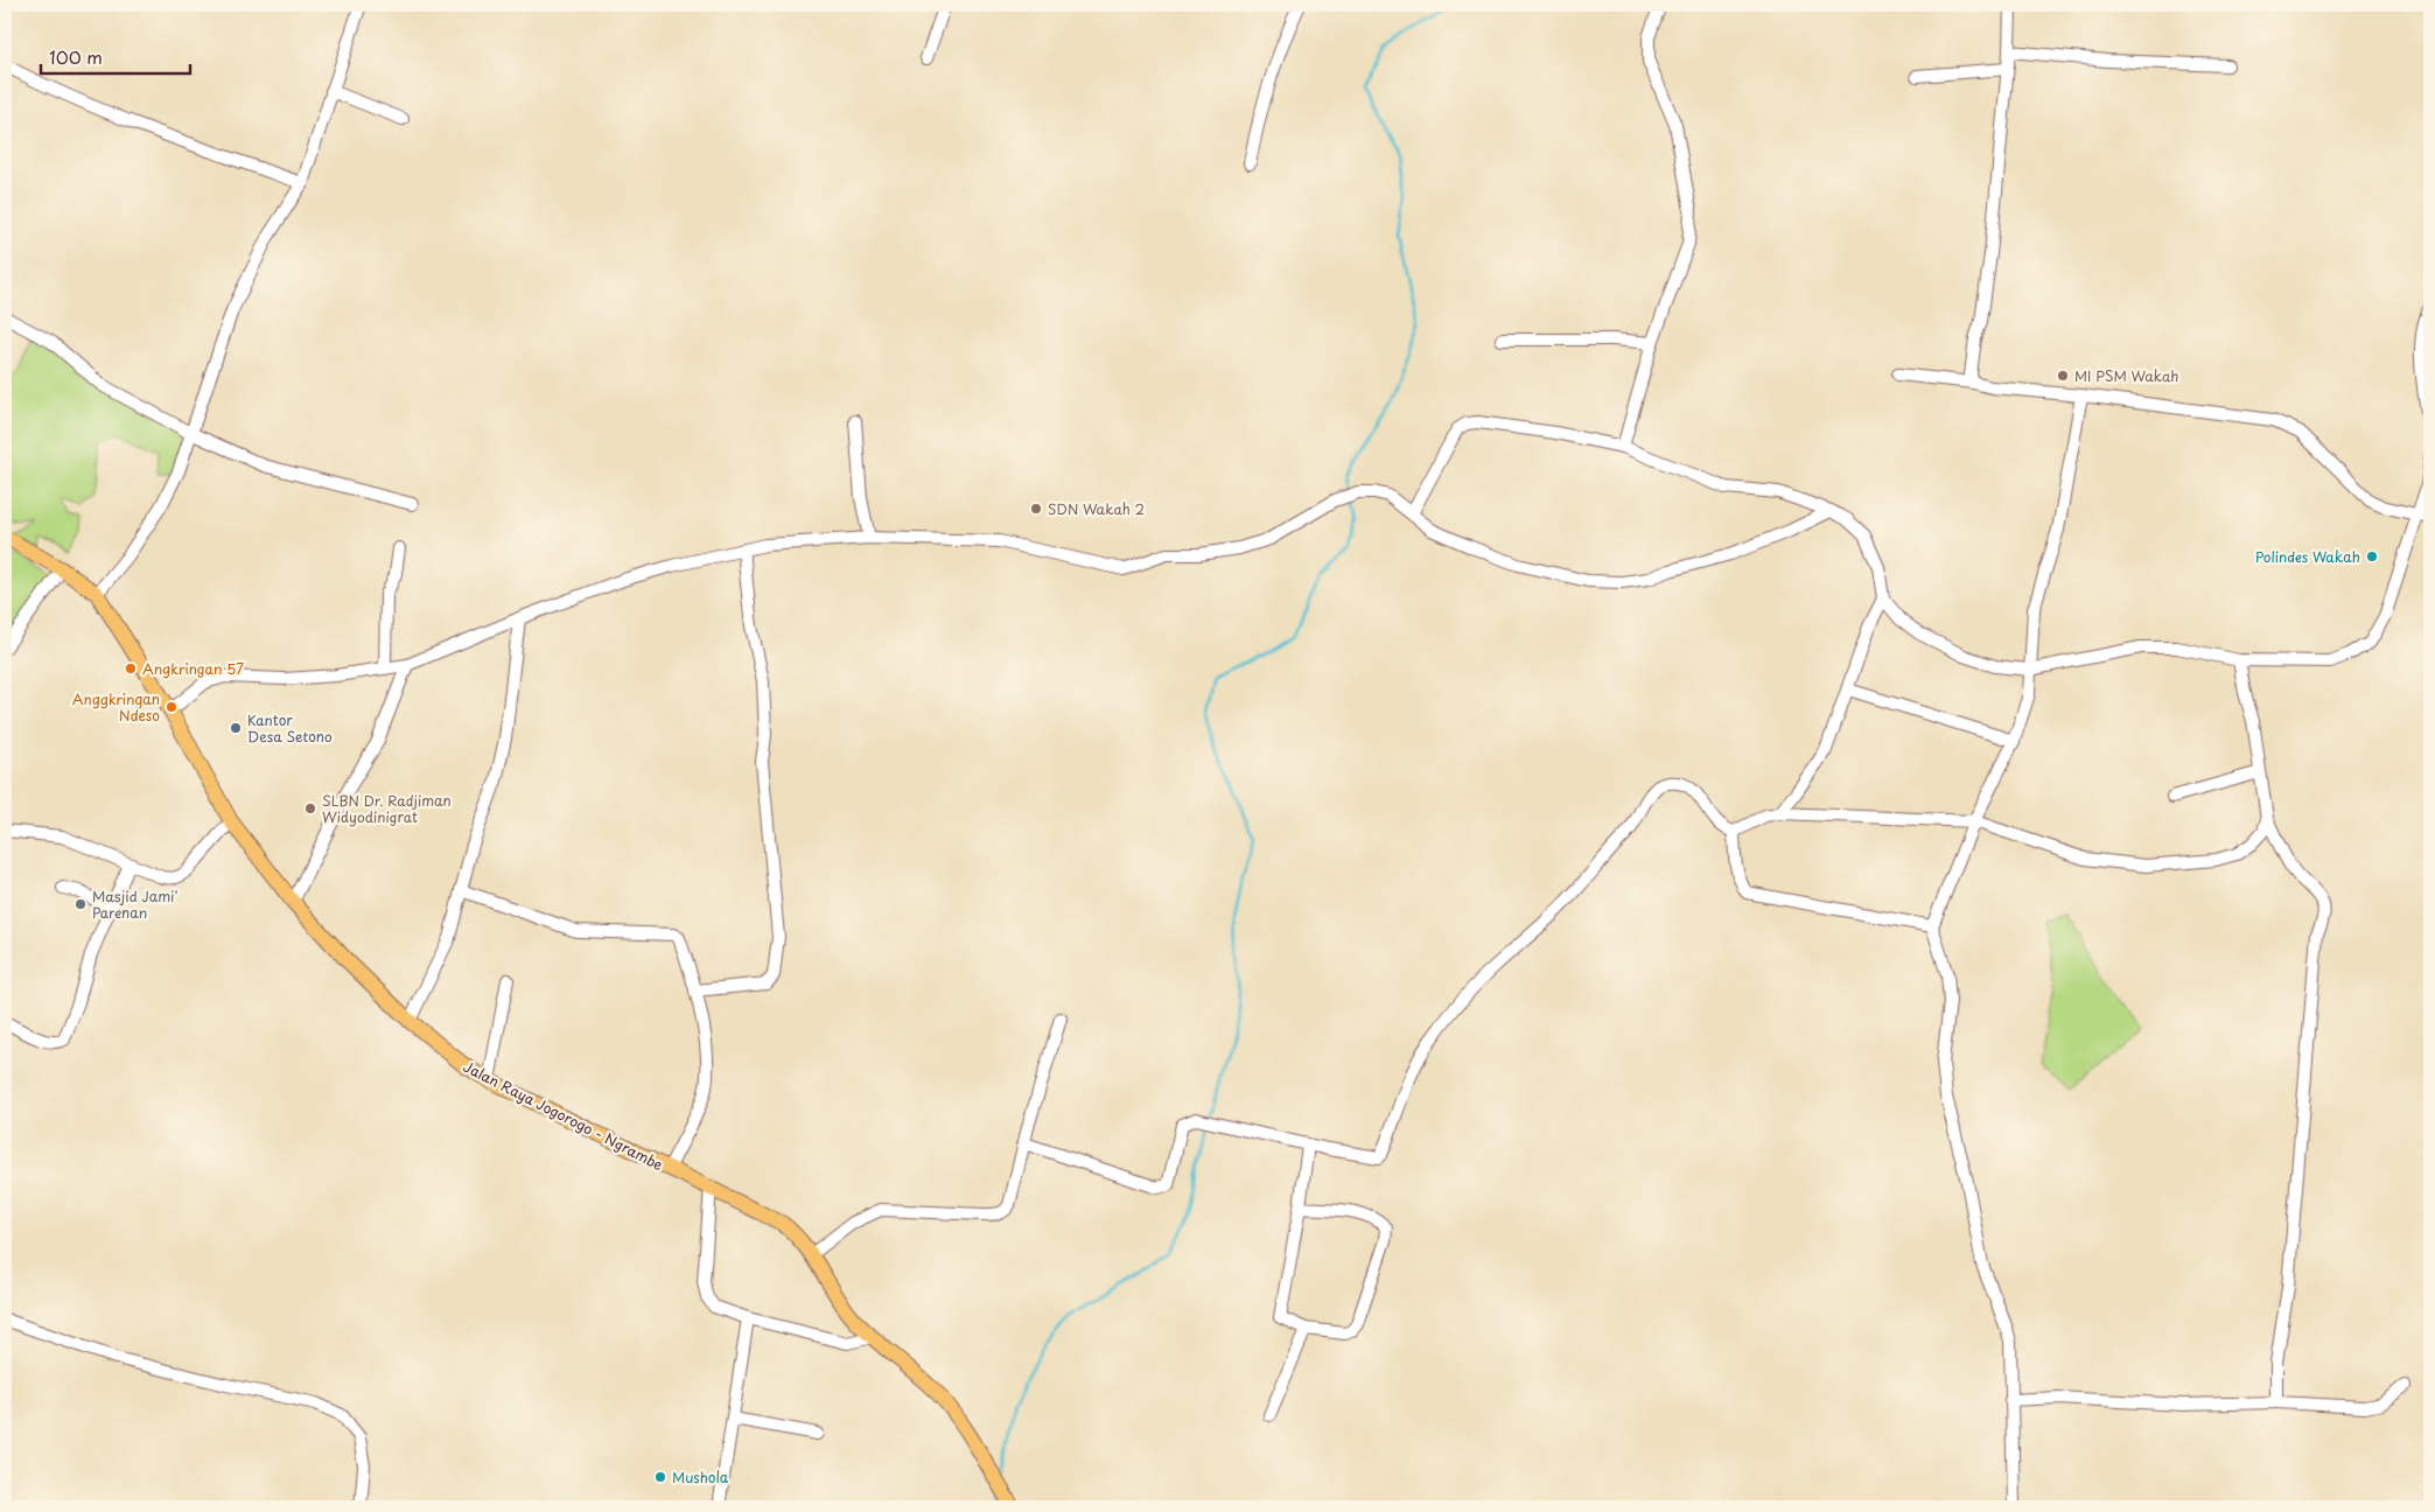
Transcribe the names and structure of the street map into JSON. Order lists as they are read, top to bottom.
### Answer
{
  "streets": {
    "main road": ["Jalan Raya Jogorogo - Ngrambe"]
  },
  "places": [
    "MI PSM Wakah",
    "SDN Wakah 2",
    "Polindes Wakah",
    "Angkringan 57",
    "Anggkringan Ndeso",
    "Kantor Desa Setono",
    "SLBN Dr. Radjiman Widyodinigrat",
    "Masjid Jami' Parenan",
    "Mushola"
  ],
  "scale_bar": "100 m"
}
